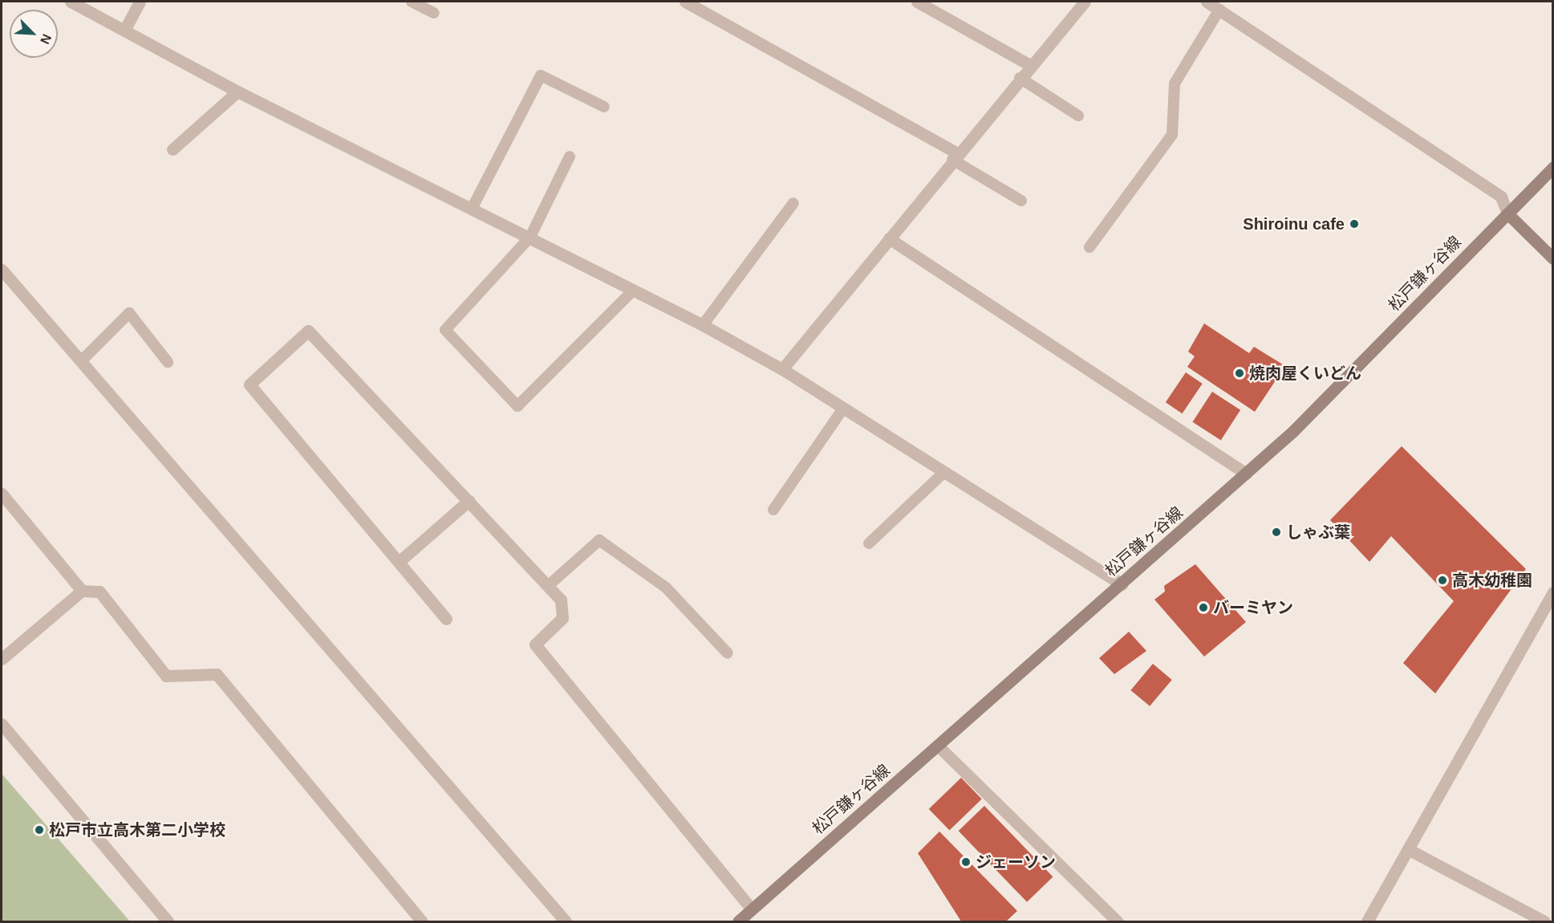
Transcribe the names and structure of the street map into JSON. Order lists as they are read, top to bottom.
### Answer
{
  "streets": {
    "main road": ["松戸鎌ヶ谷線"]
  },
  "places": [
    "Shiroinu cafe",
    "焼肉屋くいどん",
    "しゃぶ葉",
    "高木幼稚園",
    "バーミヤン",
    "松戸市立高木第二小学校",
    "ジェーソン"
  ],
  "north": "bottom right"
}
